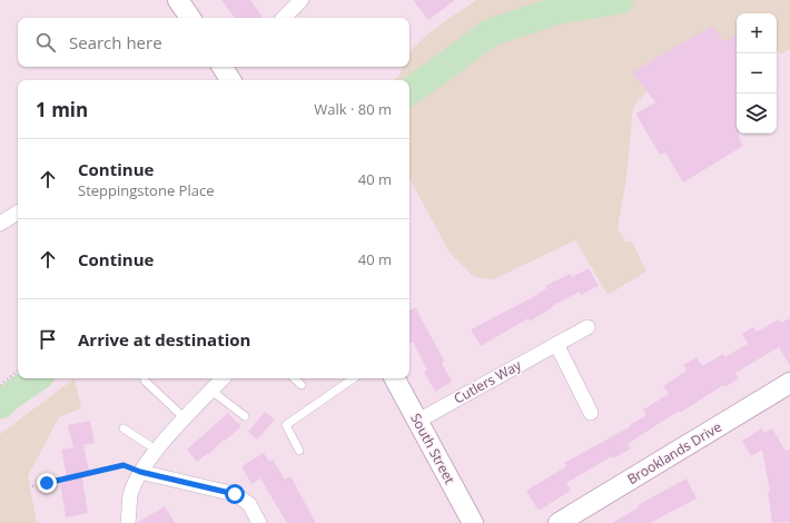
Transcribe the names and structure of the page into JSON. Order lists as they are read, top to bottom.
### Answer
{
  "streets": {
    "street": ["Cutlers Way", "South Street", "Brooklands Drive"]
  },
  "crossings": [
    ["Cutlers Way", "South Street"]
  ],
  "page": {
    "map_buttons": ["+", "−"],
    "search": "Search here",
    "heading": ["1 min", "Walk · 80 m"],
    "list": [
      ["Continue", "Steppingstone Place", "40 m"],
      ["Continue", "40 m"],
      "Arrive at destination"
    ]
  }
}
